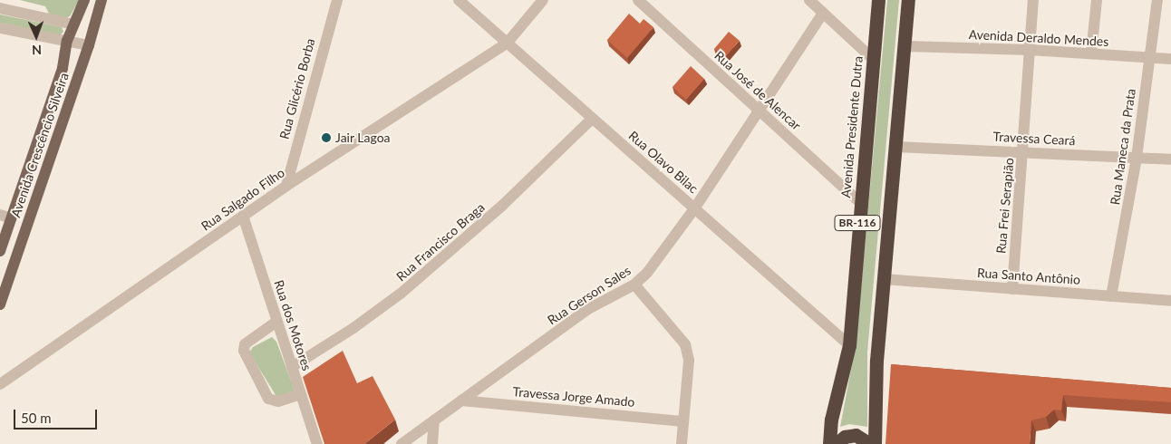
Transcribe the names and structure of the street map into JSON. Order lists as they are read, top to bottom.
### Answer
{
  "streets": {
    "highway": ["Avenida Presidente Dutra", "BR-116"],
    "main road": ["Avenida Crescêncio Silveira"],
    "street": [
      "Avenida Deraldo Mendes",
      "Rua Glicério Borba",
      "Rua José de Alencar",
      "Travessa Ceará",
      "Rua Maneca da Prata",
      "Rua Olavo Bilac",
      "Rua Salgado Filho",
      "Rua Frei Serapião",
      "Rua Francisco Braga",
      "Rua Santo Antônio",
      "Rua Gerson Sales",
      "Rua dos Motores",
      "Travessa Jorge Amado"
    ]
  },
  "crossings": [
    ["Avenida Deraldo Mendes", "Rua Maneca da Prata"],
    ["Avenida Deraldo Mendes", "Rua Frei Serapião"],
    ["Avenida Deraldo Mendes", "BR-116"],
    ["Rua Glicério Borba", "Rua Salgado Filho"],
    ["Rua José de Alencar", "Avenida Presidente Dutra"],
    ["Rua José de Alencar", "Rua Gerson Sales"],
    ["Avenida Presidente Dutra", "Rua Olavo Bilac"],
    ["Travessa Ceará", "Rua Maneca da Prata"],
    ["Travessa Ceará", "Rua Frei Serapião"],
    ["Travessa Ceará", "BR-116"],
    ["Rua Maneca da Prata", "Rua Santo Antônio"],
    ["Rua Olavo Bilac", "Rua Salgado Filho"],
    ["Rua Olavo Bilac", "Rua Francisco Braga"],
    ["Rua Olavo Bilac", "Rua Gerson Sales"],
    ["Rua Salgado Filho", "Rua dos Motores"],
    ["Rua Frei Serapião", "Rua Santo Antônio"],
    ["BR-116", "Rua Santo Antônio"],
    ["Rua Francisco Braga", "Rua dos Motores"],
    ["Rua Gerson Sales", "Travessa Jorge Amado"]
  ],
  "places": ["Jair Lagoa"],
  "scale_bar": "50 m",
  "north": "bottom"
}
